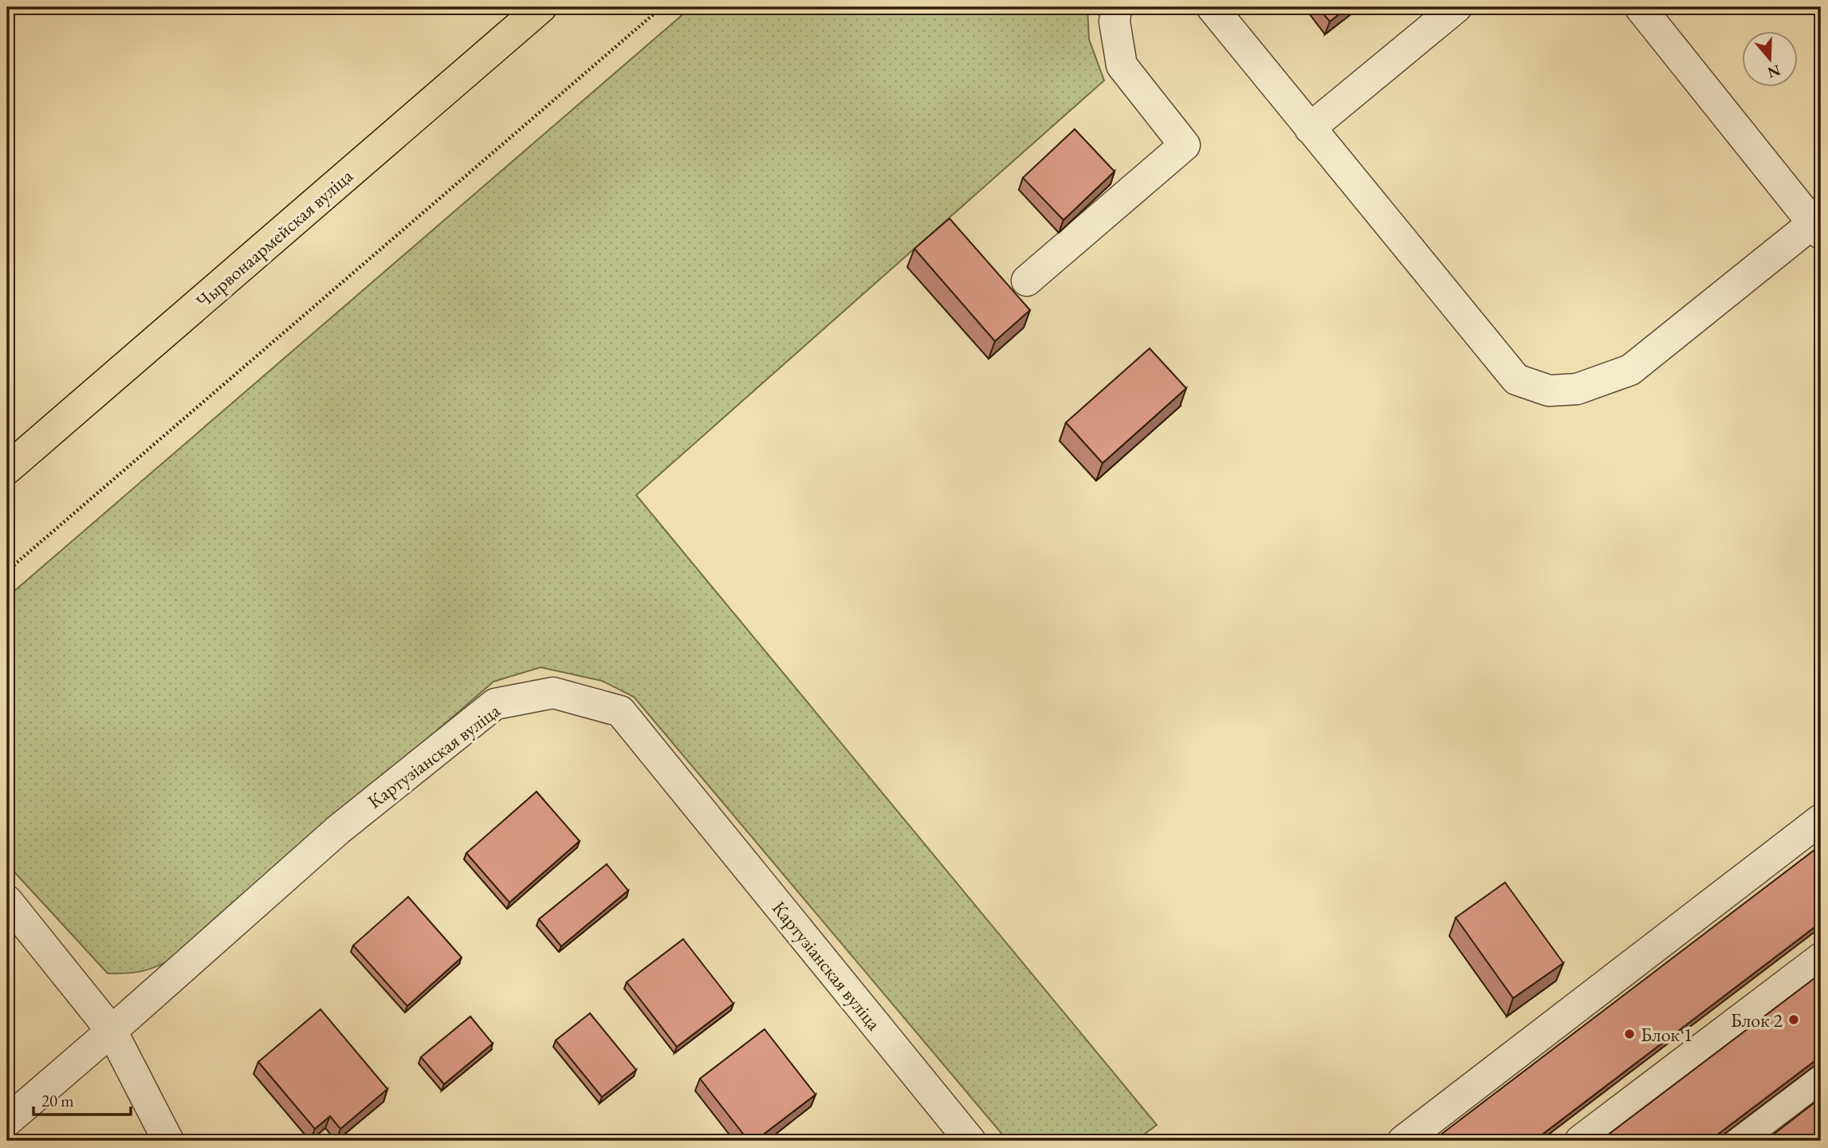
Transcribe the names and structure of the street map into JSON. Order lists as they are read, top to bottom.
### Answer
{
  "streets": {
    "main road": ["Чырвонаармейская вуліца"],
    "street": ["Картузіанская вуліца"]
  },
  "places": ["Блок 2", "Блок 1"],
  "scale_bar": "20 m",
  "north": "bottom"
}
